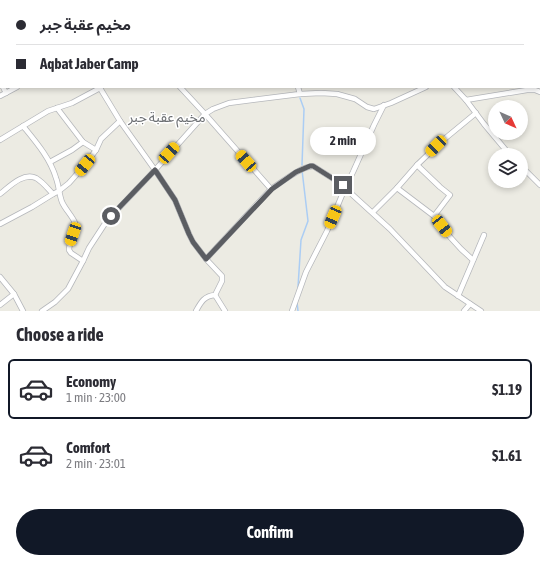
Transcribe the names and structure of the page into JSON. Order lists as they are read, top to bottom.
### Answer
{
  "districts": ["مخيم عقبة جبر"],
  "north": "bottom right",
  "page": {
    "banner": ["مخيم عقبة جبر", "Aqbat Jaber Camp"],
    "bubble": "2 min",
    "heading": "Choose a ride",
    "list": [
      {
        "name": "Economy",
        "note": "1 min · 23:00",
        "value": "$1.19"
      },
      {
        "name": "Comfort",
        "note": "2 min · 23:01",
        "value": "$1.61"
      }
    ],
    "buttons": "Confirm"
  }
}
